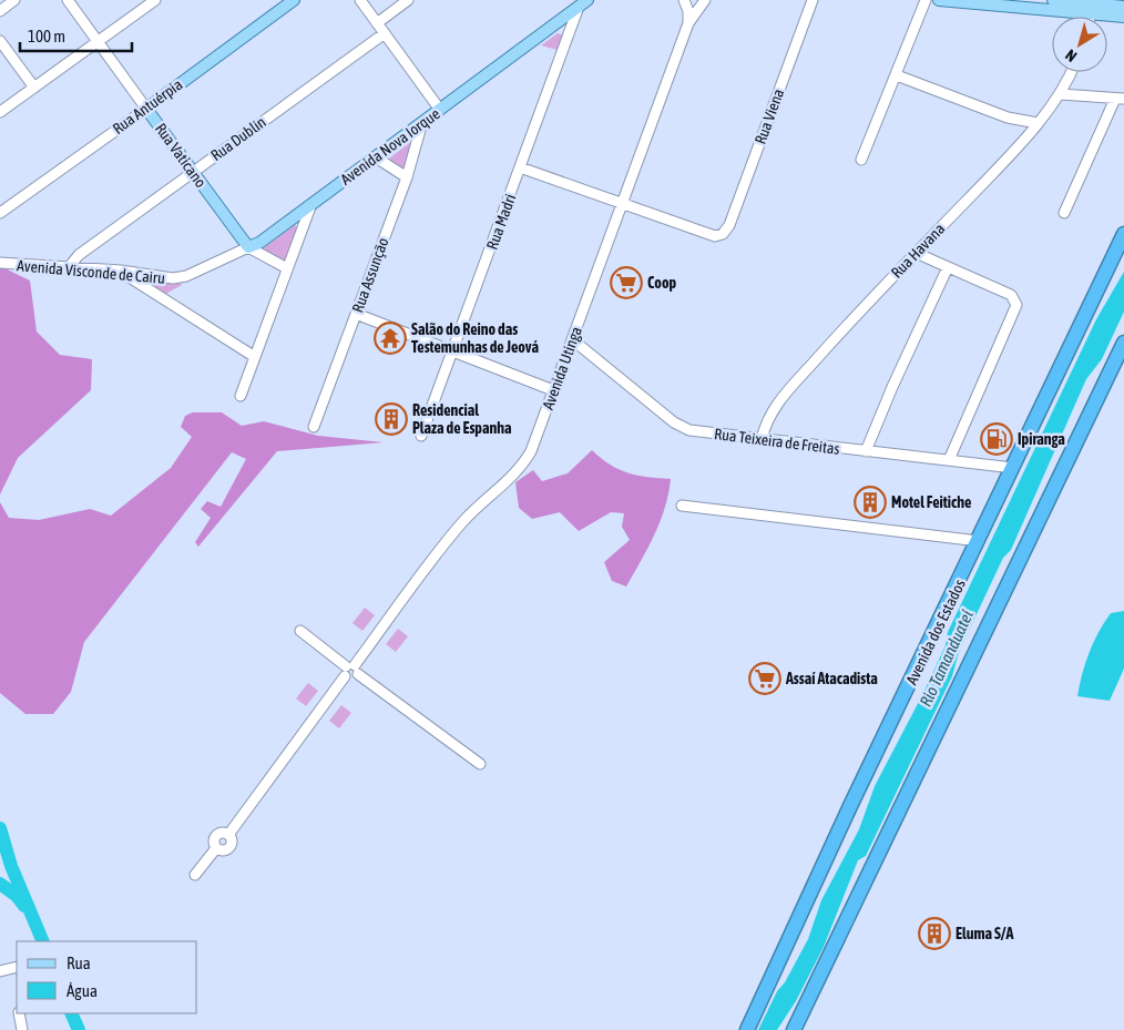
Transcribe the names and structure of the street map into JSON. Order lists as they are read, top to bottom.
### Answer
{
  "streets": {
    "highway": ["Avenida dos Estados"],
    "main road": ["Rua Antuérpia", "Avenida Nova Iorque", "Rua Vaticano"],
    "street": [
      "Rua Viena",
      "Rua Dublin",
      "Rua Madri",
      "Rua Havana",
      "Avenida Visconde de Cairu",
      "Rua Assunção",
      "Avenida Utinga",
      "Rua Teixeira de Freitas"
    ]
  },
  "crossings": [
    ["Rua Antuérpia", "Rua Vaticano"],
    ["Rua Viena", "Avenida Utinga"],
    ["Rua Dublin", "Rua Vaticano"],
    ["Rua Dublin", "Avenida Visconde de Cairu"],
    ["Avenida Nova Iorque", "Rua Vaticano"],
    ["Avenida Nova Iorque", "Rua Madri"],
    ["Avenida Nova Iorque", "Avenida Visconde de Cairu"],
    ["Avenida Nova Iorque", "Rua Assunção"],
    ["Rua Havana", "Rua Teixeira de Freitas"],
    ["Avenida Utinga", "Rua Teixeira de Freitas"],
    ["Rua Teixeira de Freitas", "Avenida dos Estados"]
  ],
  "water": ["Rio Tamanduateí"],
  "places": {
    "supermarket": ["Coop", "Assaí Atacadista"],
    "temple": ["Salão do Reino das Testemunhas de Jeová"],
    "building": ["Residencial Plaza de Espanha", "Motel Feitiche", "Eluma S/A"],
    "fuel station": ["Ipiranga"]
  },
  "legend": ["Rua", "Água"],
  "scale_bar": "100 m",
  "north": "bottom left"
}
